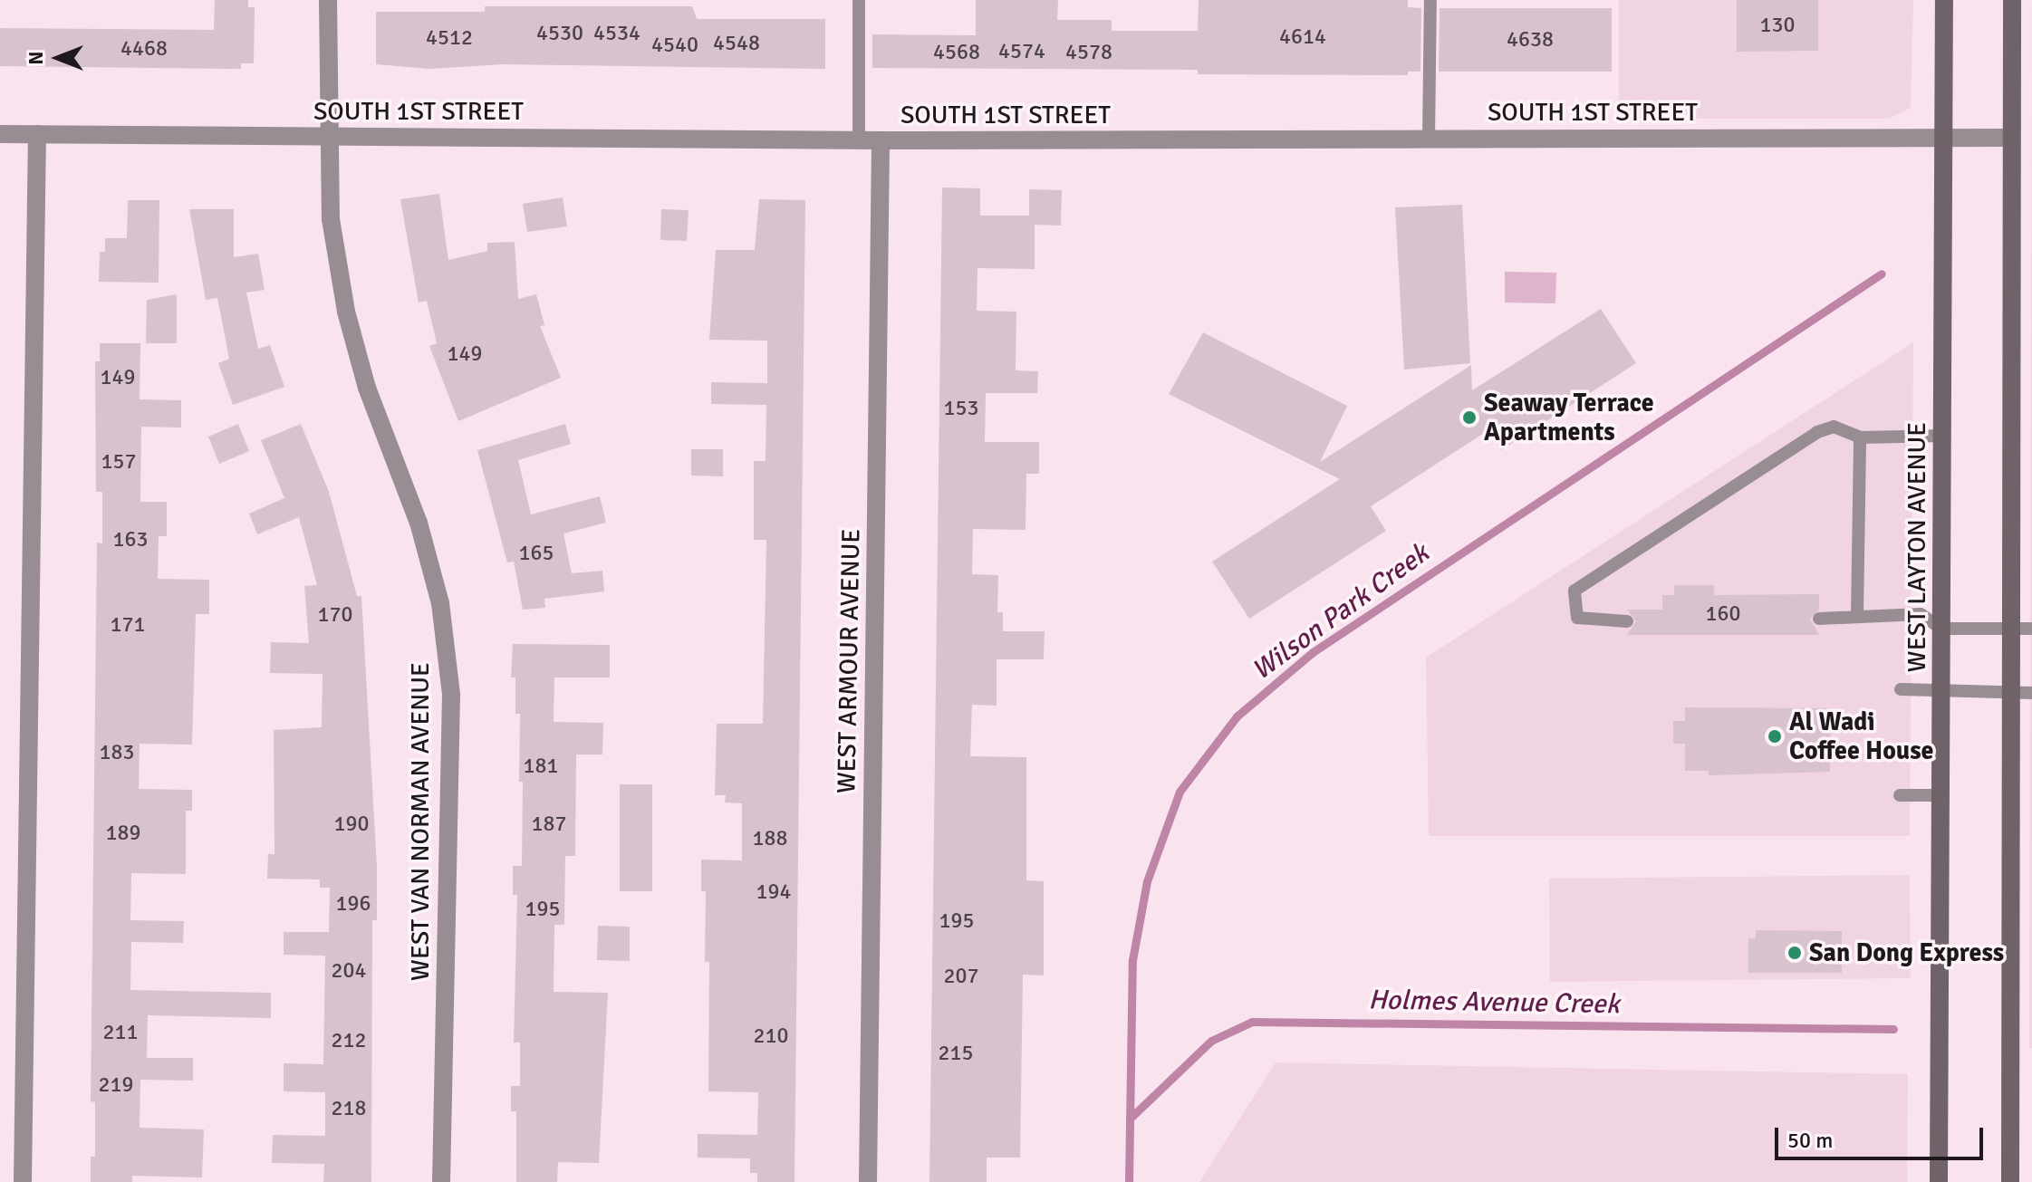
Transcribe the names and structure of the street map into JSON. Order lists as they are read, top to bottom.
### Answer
{
  "streets": {
    "main road": ["WEST LAYTON AVENUE"],
    "street": ["SOUTH 1ST STREET", "WEST ARMOUR AVENUE", "WEST VAN NORMAN AVENUE"]
  },
  "crossings": [
    ["SOUTH 1ST STREET", "WEST LAYTON AVENUE"],
    ["SOUTH 1ST STREET", "WEST ARMOUR AVENUE"],
    ["SOUTH 1ST STREET", "WEST VAN NORMAN AVENUE"]
  ],
  "water": ["Wilson Park Creek", "Holmes Avenue Creek"],
  "places": ["Seaway Terrace Apartments", "Al Wadi Coffee House", "San Dong Express"],
  "house_numbers": [
    "130",
    "4530",
    "4534",
    "4614",
    "4512",
    "4638",
    "4548",
    "4540",
    "4468",
    "4574",
    "4568",
    "4578",
    "149",
    "149",
    "153",
    "157",
    "163",
    "165",
    "160",
    "170",
    "171",
    "183",
    "181",
    "190",
    "187",
    "189",
    "188",
    "194",
    "196",
    "195",
    "195",
    "204",
    "207",
    "211",
    "210",
    "212",
    "215",
    "219",
    "218"
  ],
  "scale_bar": "50 m",
  "north": "left"
}
